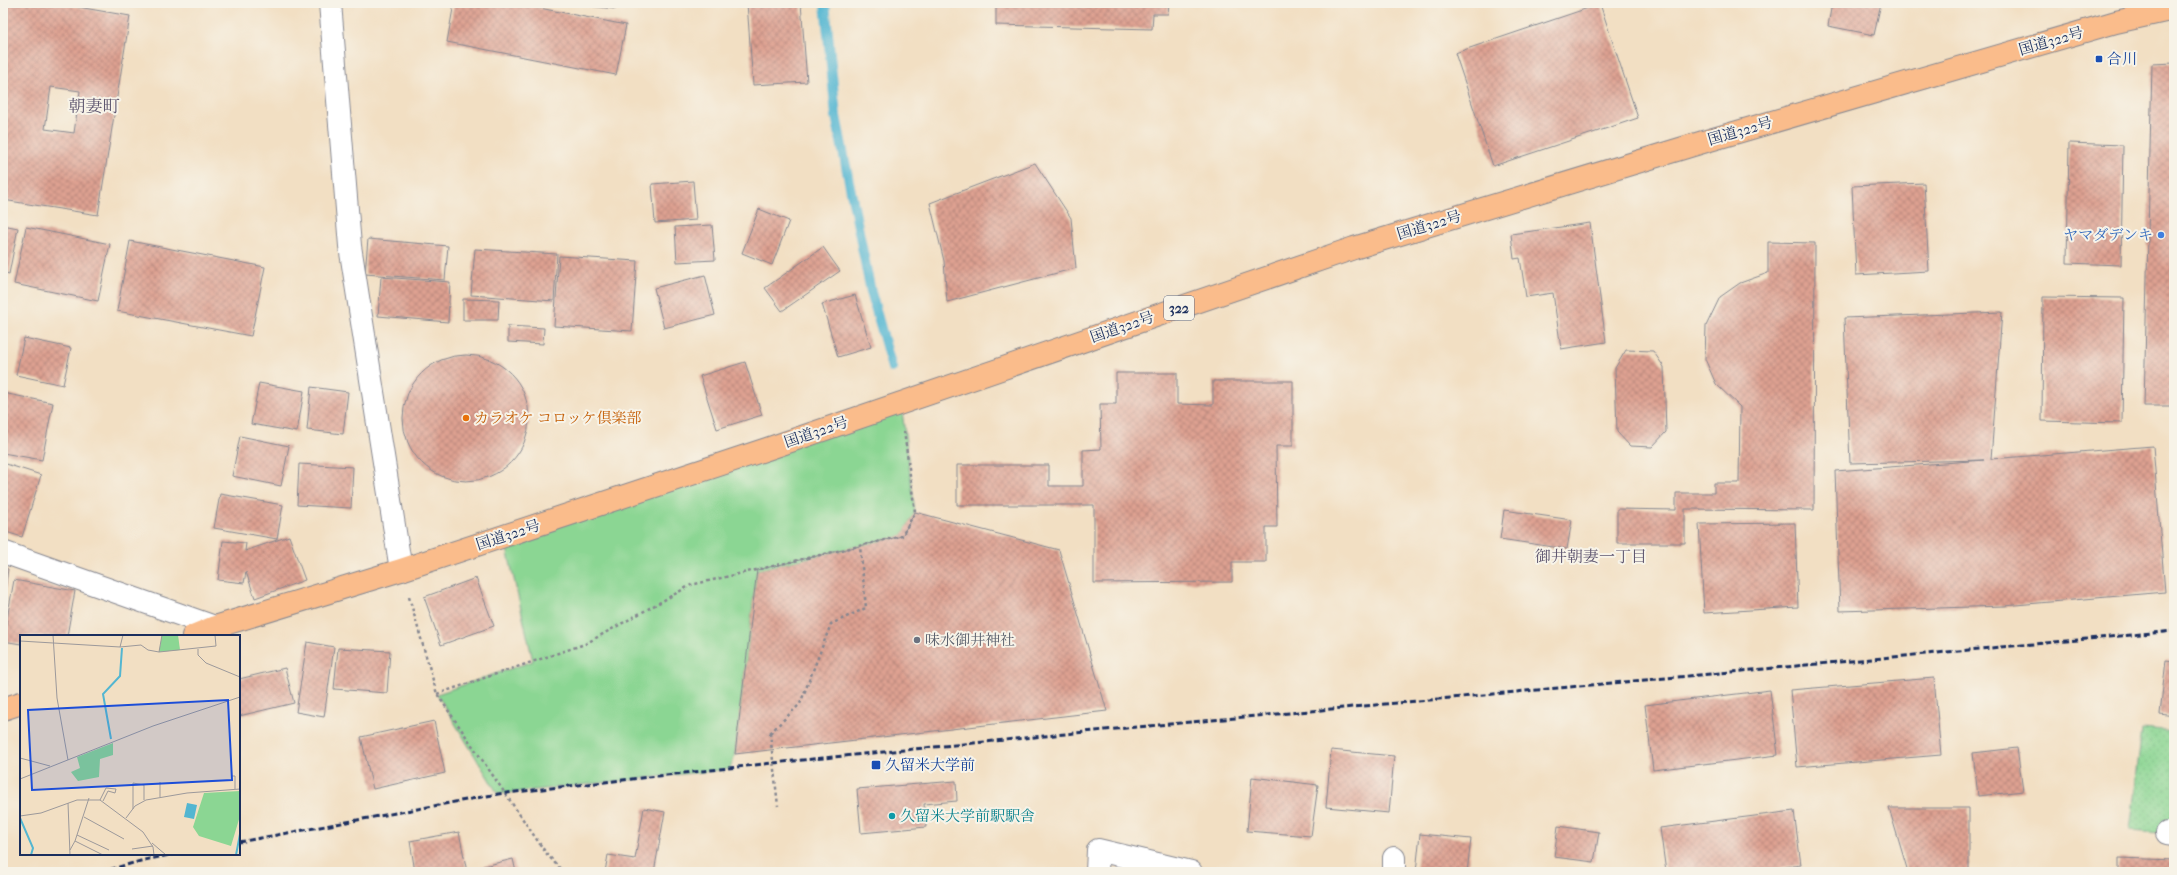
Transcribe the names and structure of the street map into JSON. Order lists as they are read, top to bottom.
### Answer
{
  "streets": {
    "highway": ["国道322号", "322"]
  },
  "districts": ["朝妻町", "御井朝妻一丁目"],
  "places": {
    "transit": ["合川", "久留米大学前"],
    "other": [
      "ヤマダデンキ",
      "カラオケ コロッケ倶楽部",
      "味水御井神社",
      "久留米大学前駅駅舎"
    ]
  }
}
